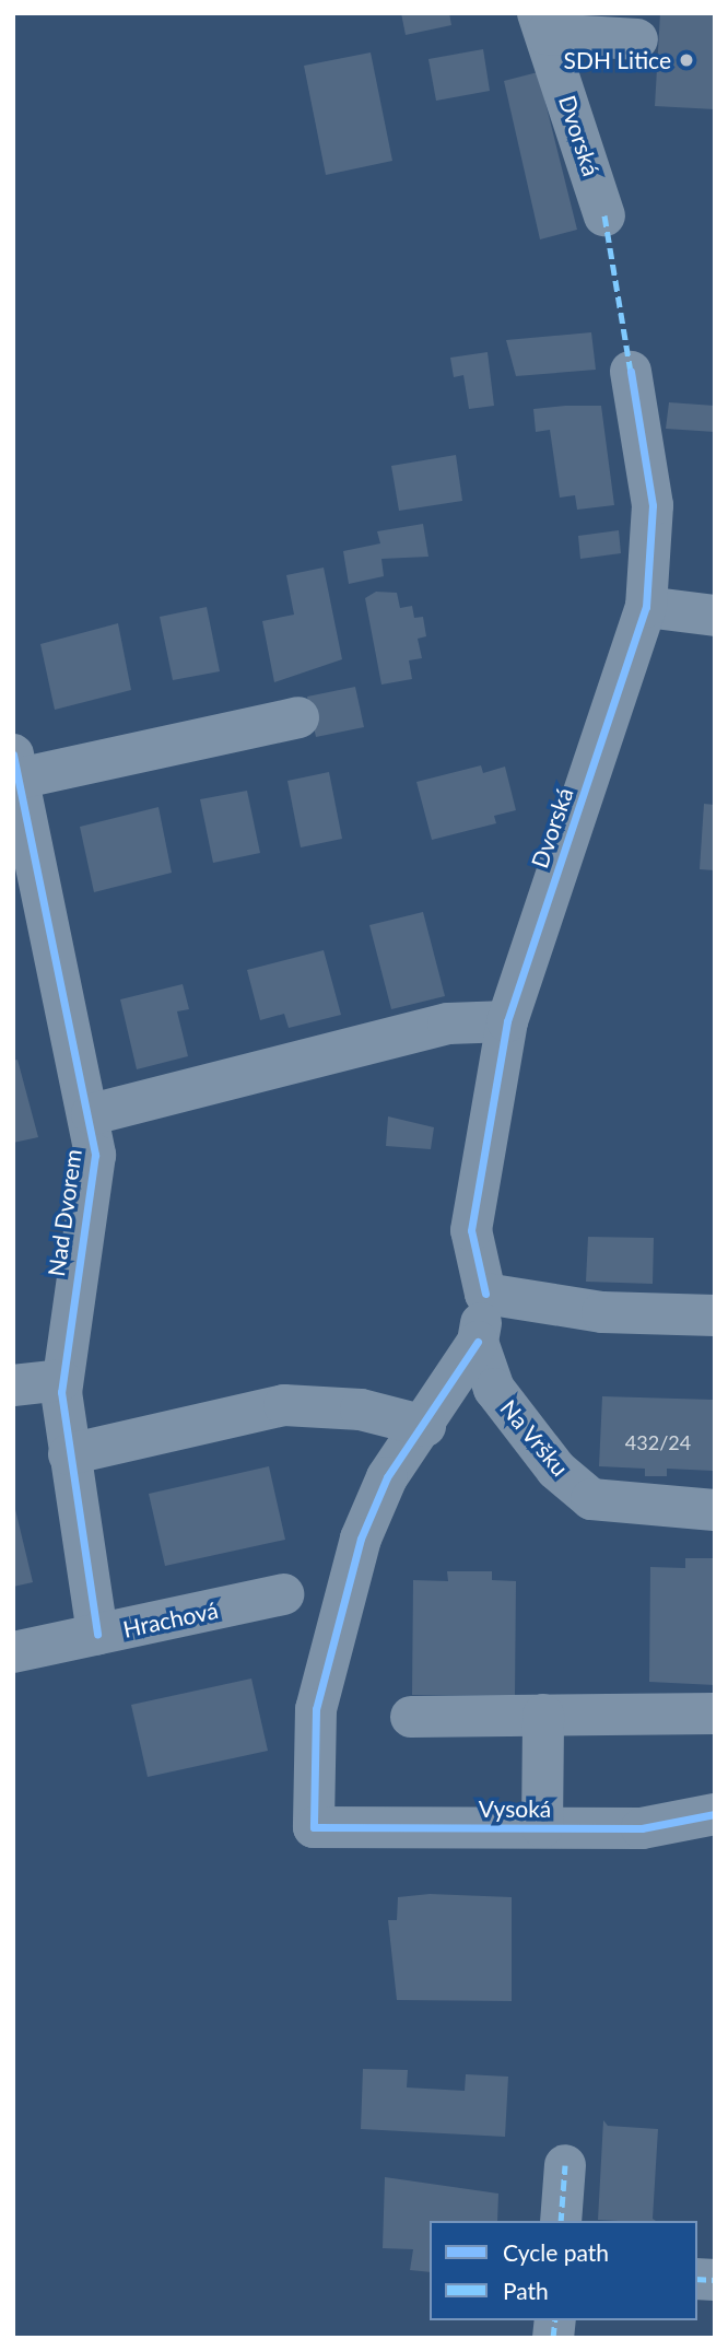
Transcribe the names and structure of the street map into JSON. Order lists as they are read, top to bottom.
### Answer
{
  "streets": {
    "street": [
      "Dvorská",
      "Nad Dvorem",
      "Na Vršku",
      "Hrachová",
      "Vysoká"
    ]
  },
  "crossings": [
    ["Dvorská", "Na Vršku"],
    ["Nad Dvorem", "Hrachová"]
  ],
  "places": ["SDH Litice"],
  "house_numbers": ["432/24"],
  "legend": ["Cycle path", "Path"]
}
